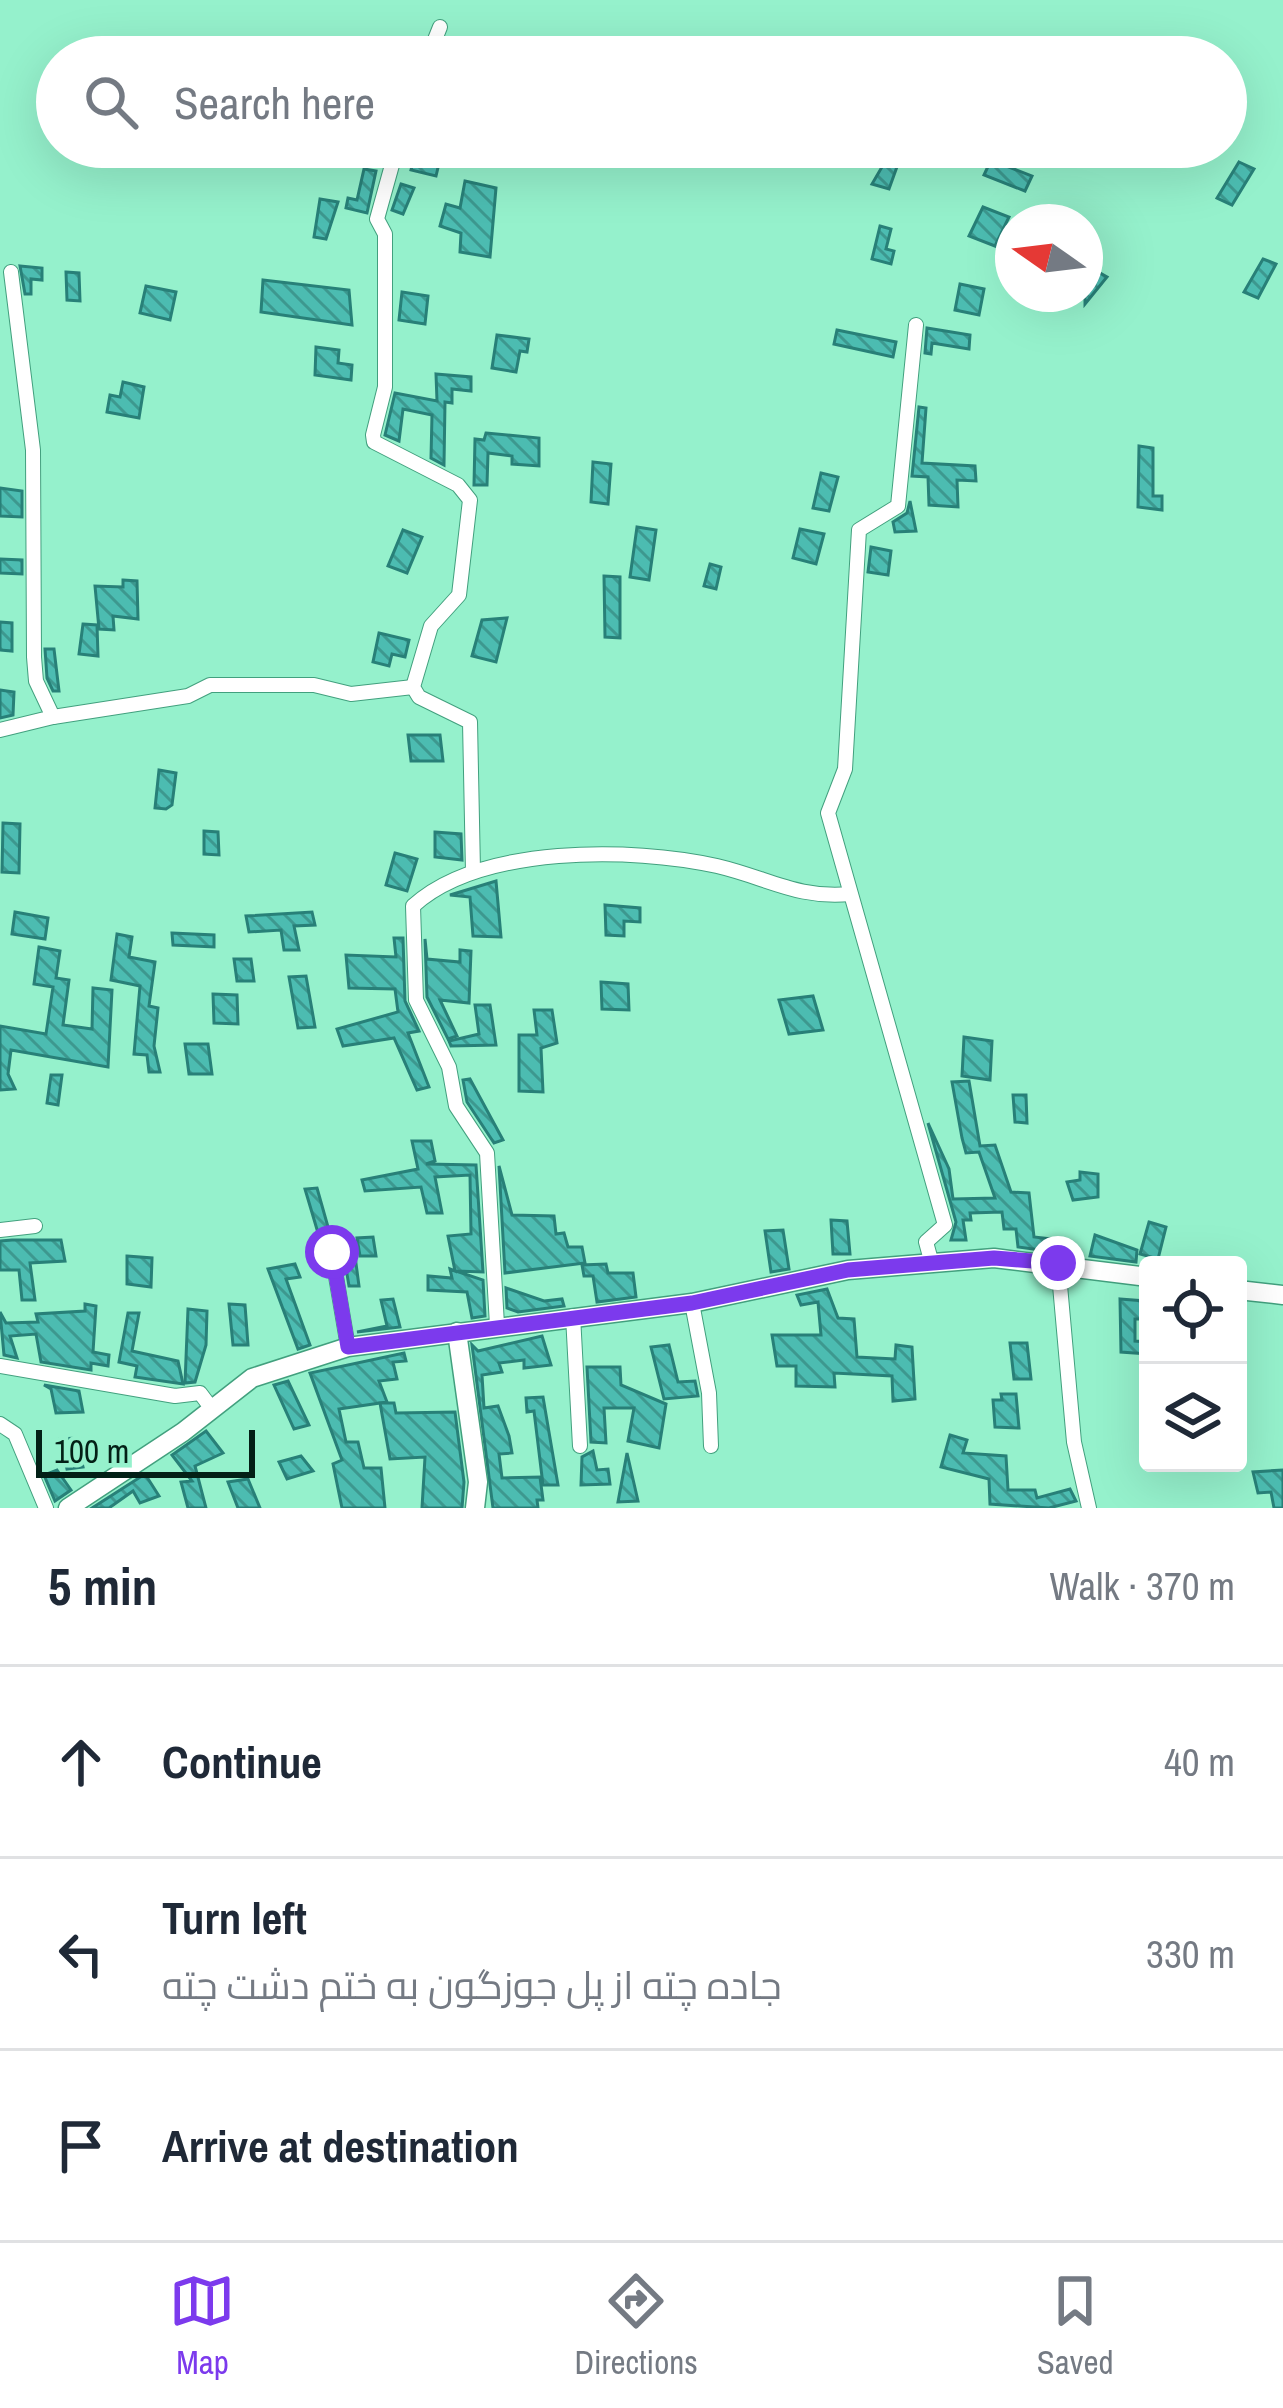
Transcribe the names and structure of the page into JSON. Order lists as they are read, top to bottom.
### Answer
{
  "scale_bar": "100 m",
  "north": "left",
  "page": {
    "search": "Search here",
    "scale": "100 m",
    "heading": ["5 min", "Walk · 370 m"],
    "list": [
      ["Continue", "40 m"],
      ["Turn left", "جاده چته از پل جوزگون به ختم دشت چته", "330 m"],
      "Arrive at destination"
    ],
    "nav": ["Map", "Directions", "Saved"]
  }
}
